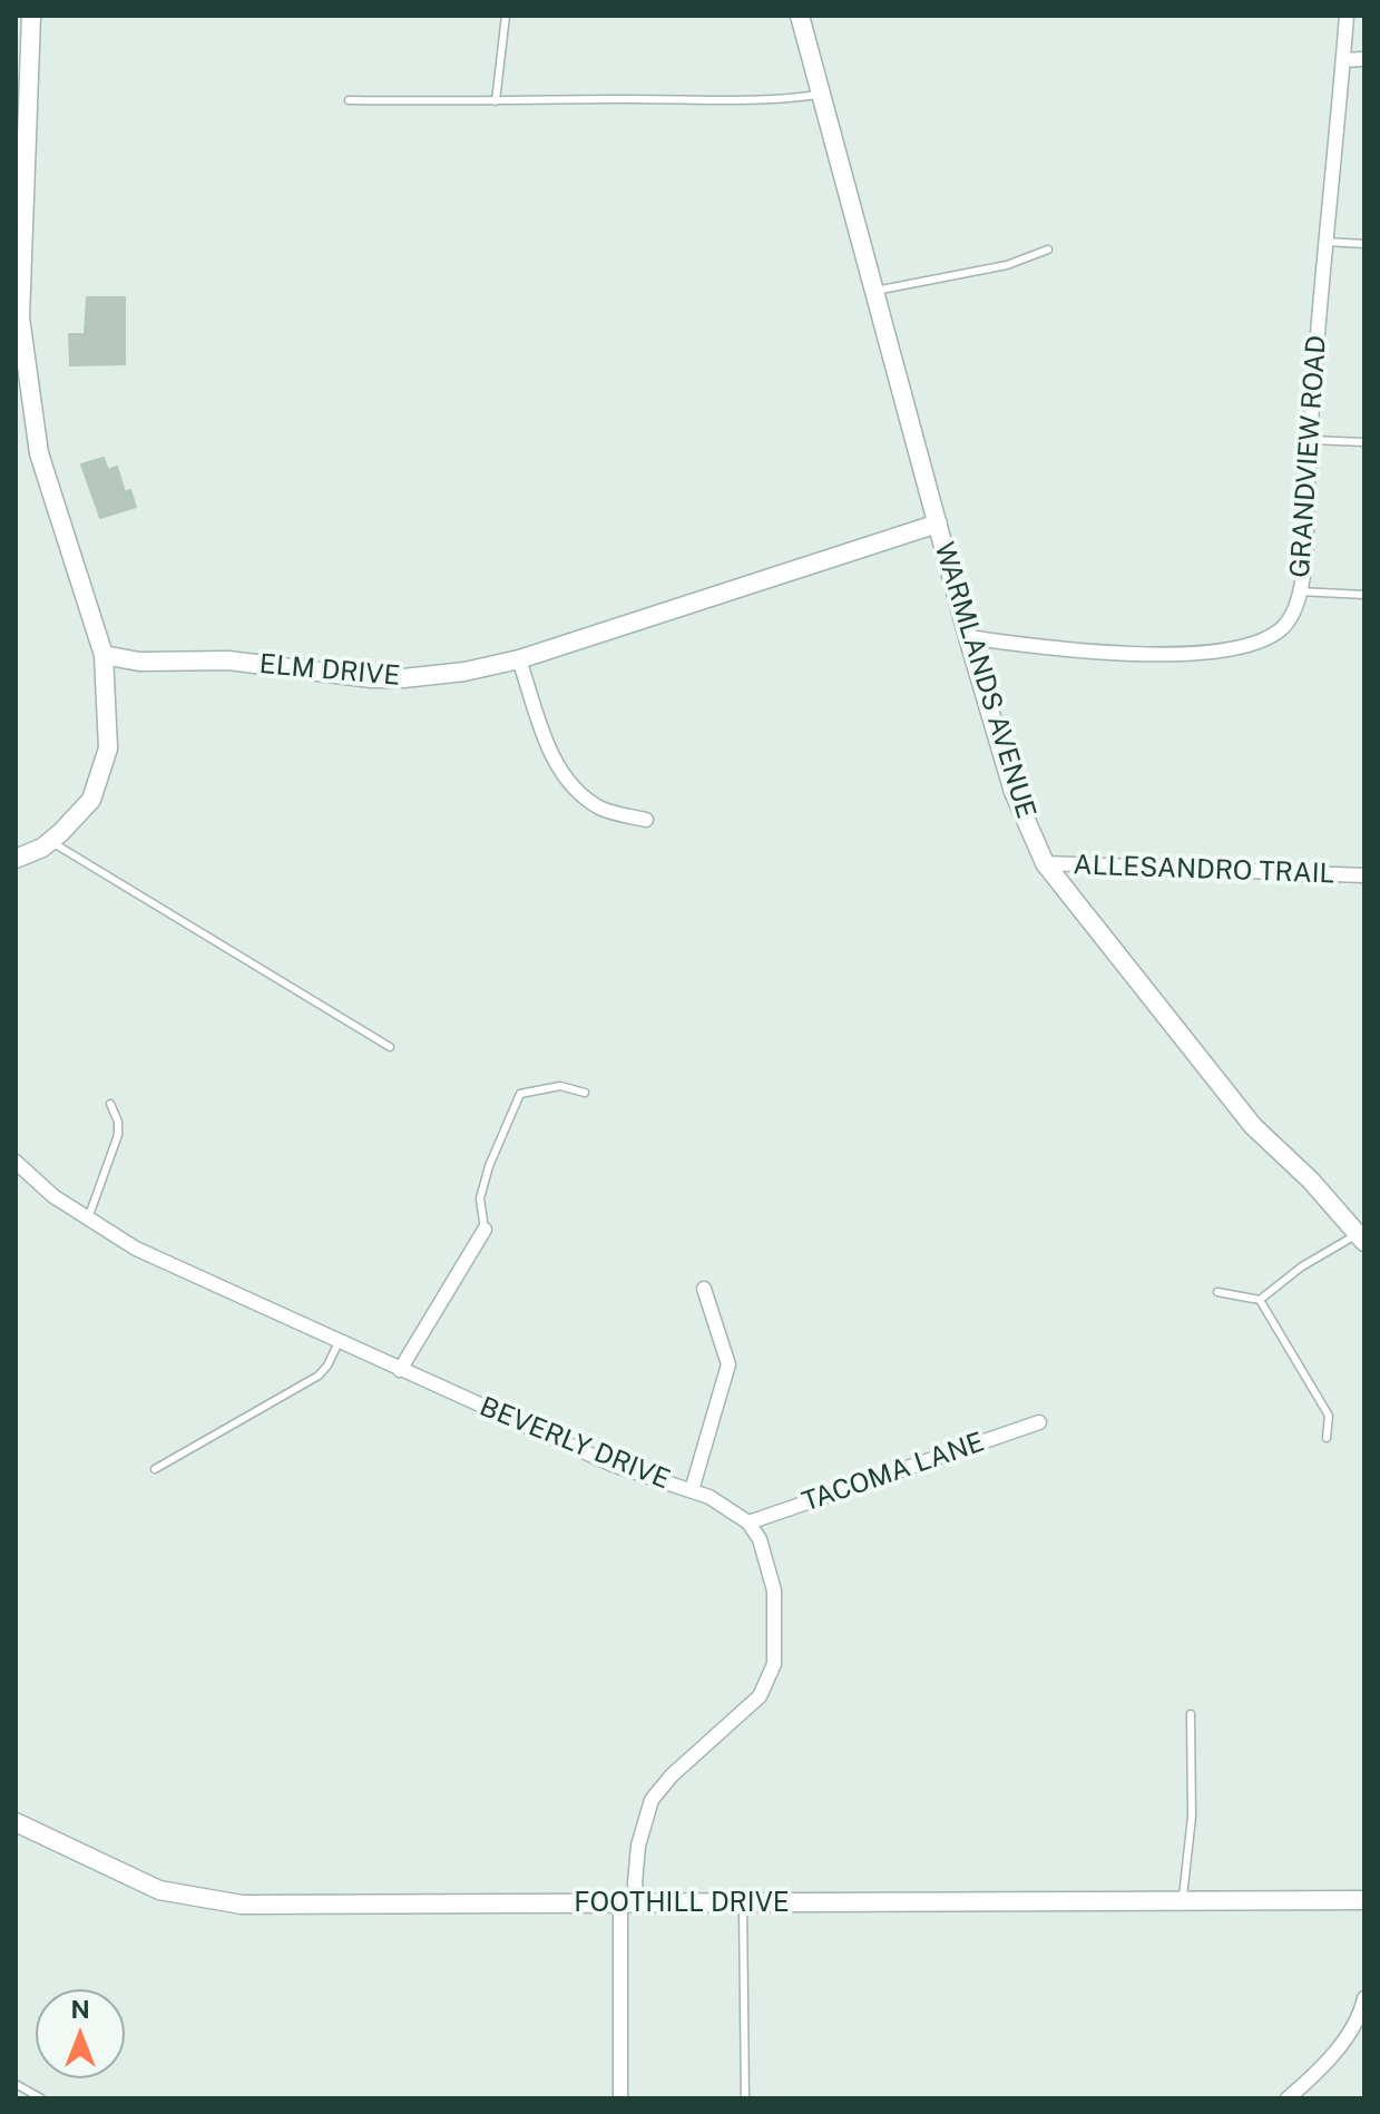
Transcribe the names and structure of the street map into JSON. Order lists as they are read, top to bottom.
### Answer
{
  "streets": {
    "street": [
      "GRANDVIEW ROAD",
      "ELM DRIVE",
      "WARMLANDS AVENUE",
      "ALLESANDRO TRAIL",
      "BEVERLY DRIVE",
      "TACOMA LANE",
      "FOOTHILL DRIVE"
    ]
  },
  "crossings": [
    ["GRANDVIEW ROAD", "WARMLANDS AVENUE"],
    ["ELM DRIVE", "WARMLANDS AVENUE"],
    ["WARMLANDS AVENUE", "ALLESANDRO TRAIL"],
    ["BEVERLY DRIVE", "TACOMA LANE"]
  ],
  "north": "top"
}
